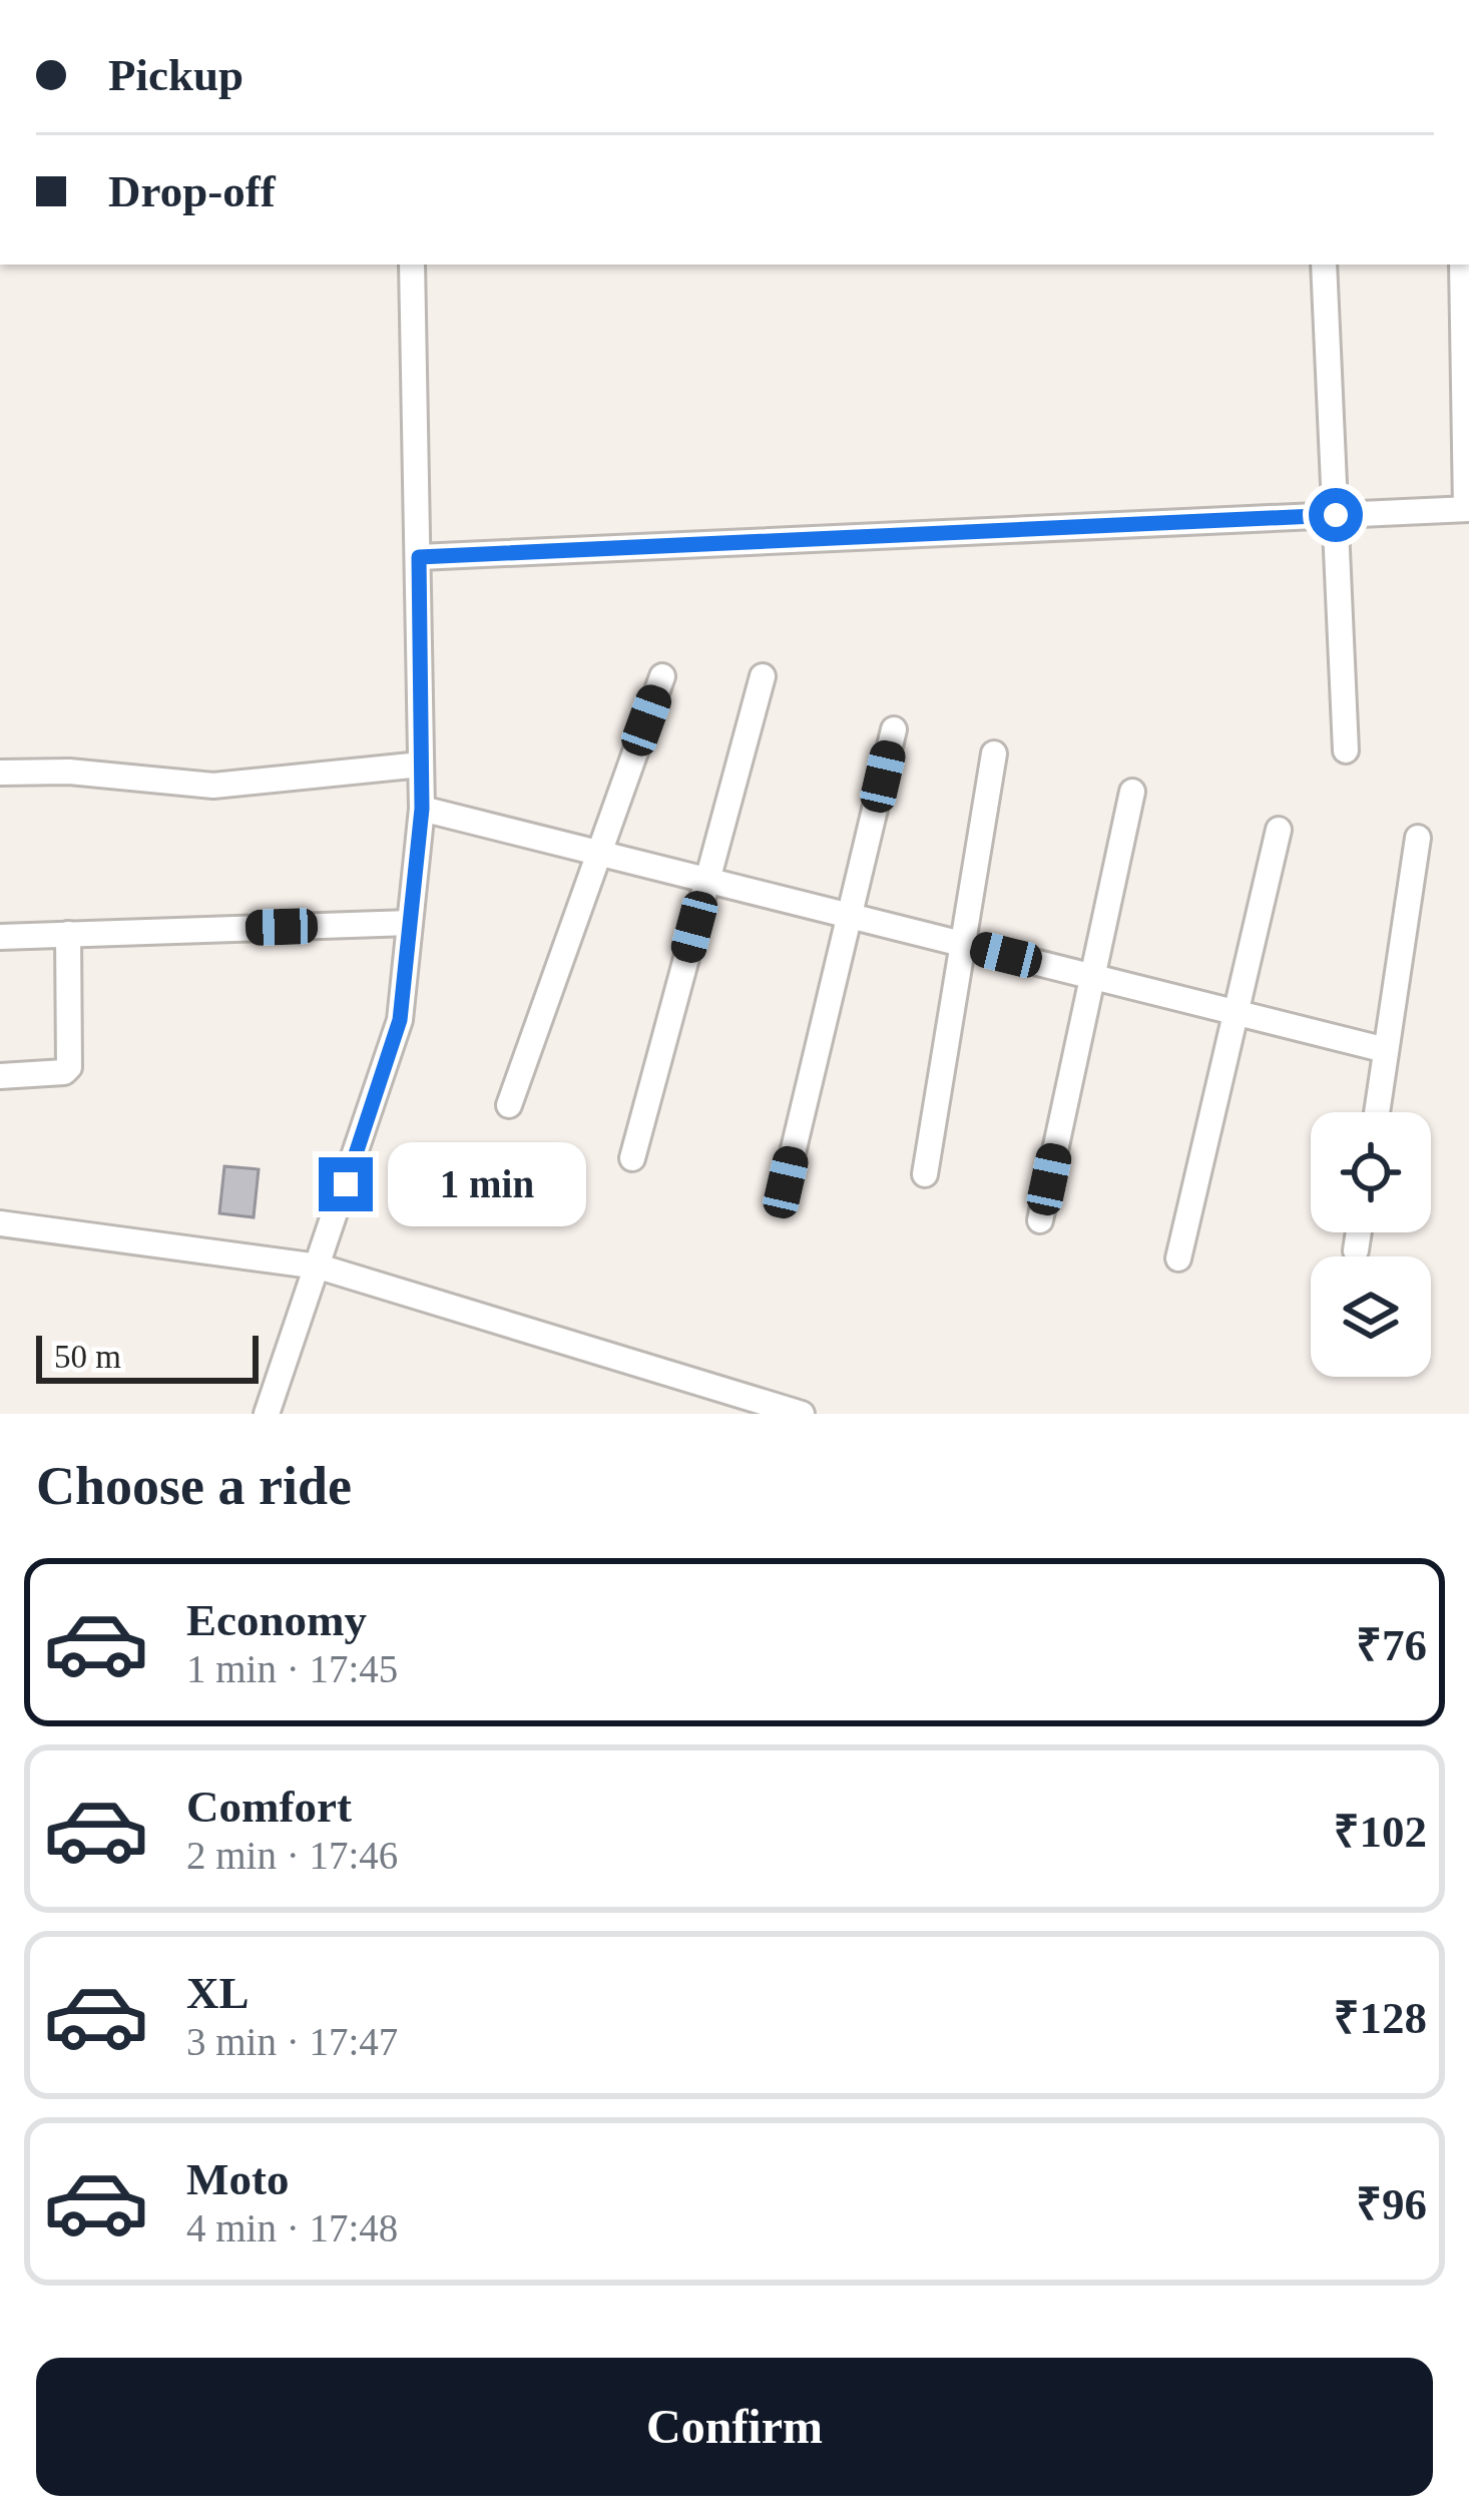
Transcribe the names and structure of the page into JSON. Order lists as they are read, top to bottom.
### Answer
{
  "scale_bar": "50 m",
  "page": {
    "banner": ["Pickup", "Drop-off"],
    "bubble": "1 min",
    "scale": "50 m",
    "heading": "Choose a ride",
    "list": [
      {
        "name": "Economy",
        "note": "1 min · 17:45",
        "value": "₹76"
      },
      {
        "name": "Comfort",
        "note": "2 min · 17:46",
        "value": "₹102"
      },
      {
        "name": "XL",
        "note": "3 min · 17:47",
        "value": "₹128"
      },
      {
        "name": "Moto",
        "note": "4 min · 17:48",
        "value": "₹96"
      }
    ],
    "buttons": "Confirm"
  }
}
